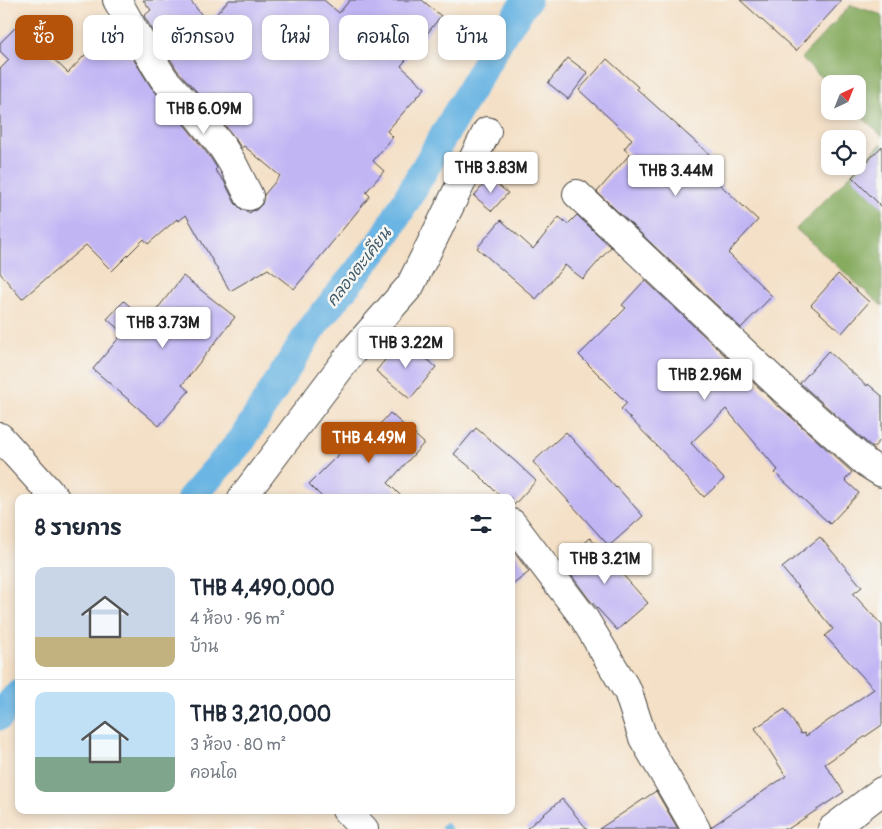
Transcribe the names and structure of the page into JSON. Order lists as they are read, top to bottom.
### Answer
{
  "water": ["คลองตะเคียน"],
  "north": "top right",
  "page": {
    "chip": [
      "ซื้อ",
      "เช่า",
      "ตัวกรอง",
      "ใหม่",
      "คอนโด",
      "บ้าน"
    ],
    "price": [
      "THB 6.09M",
      "THB 3.83M",
      "THB 3.44M",
      "THB 3.73M",
      "THB 3.22M",
      "THB 2.96M",
      "THB 4.49M",
      "THB 3.21M"
    ],
    "heading": "8 รายการ",
    "list": [
      {
        "name": "THB 4,490,000",
        "note": "4 ห้อง · 96 m² · บ้าน"
      },
      {
        "name": "THB 3,210,000",
        "note": "3 ห้อง · 80 m² · คอนโด"
      }
    ]
  }
}
